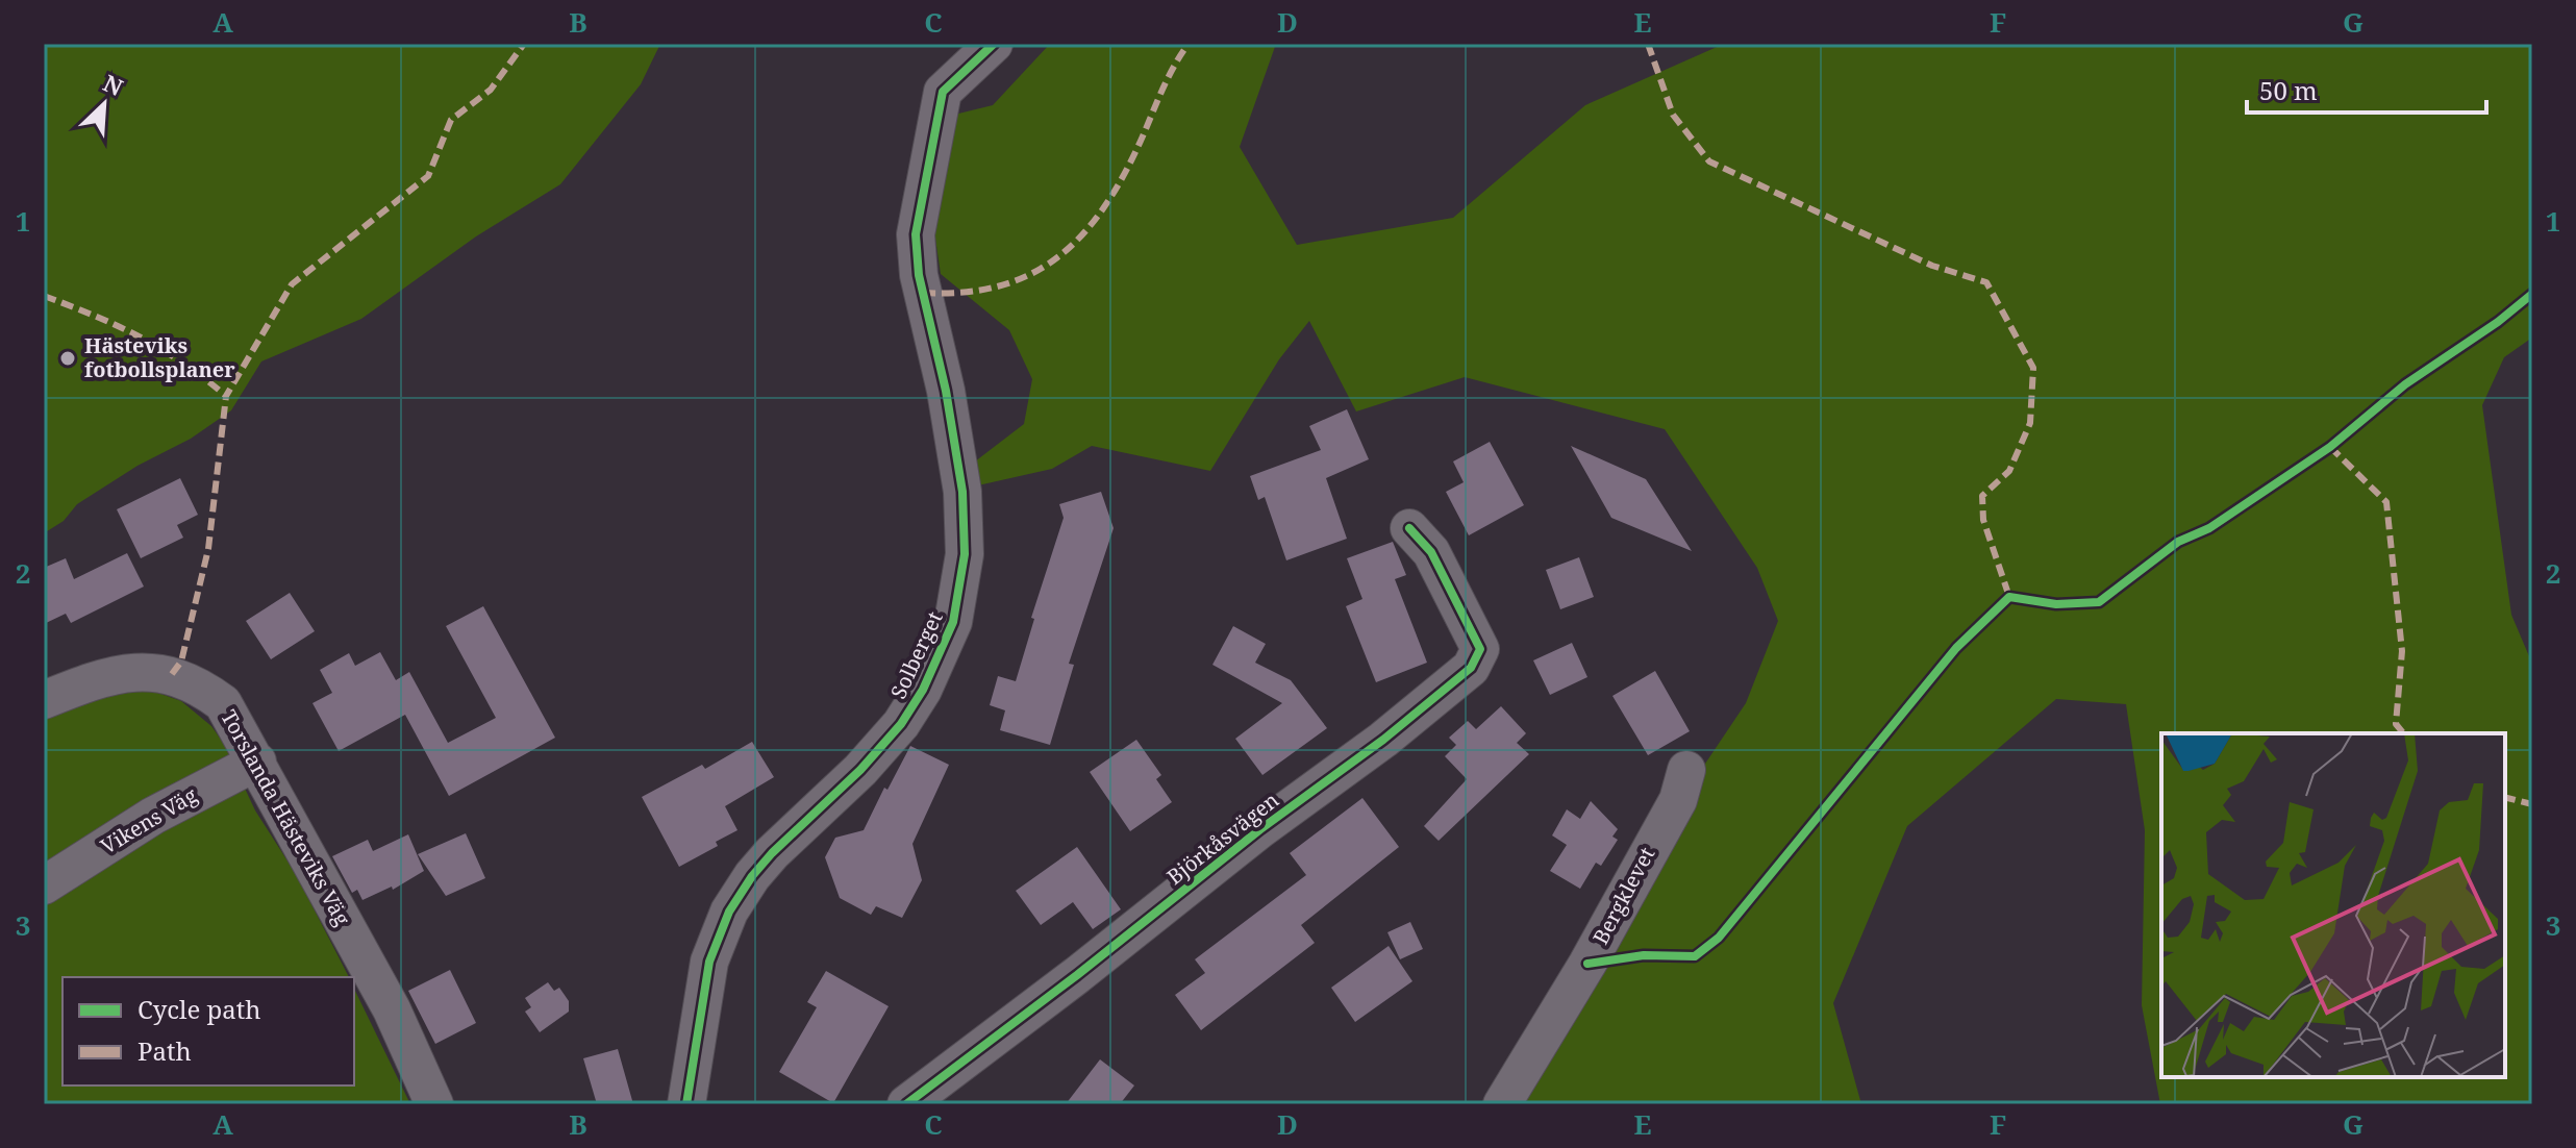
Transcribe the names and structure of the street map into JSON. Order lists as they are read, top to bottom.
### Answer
{
  "streets": {
    "street": [
      "Solberget",
      "Torslanda Hästeviks Väg",
      "Vikens Väg",
      "Björkåsvägen",
      "Bergklevet"
    ]
  },
  "crossings": [
    ["Torslanda Hästeviks Väg", "Vikens Väg"]
  ],
  "places": ["Hästeviks fotbollsplaner"],
  "legend": ["Cycle path", "Path"],
  "scale_bar": "50 m",
  "north": "top right",
  "grid": {
    "columns": [
      "A",
      "B",
      "C",
      "D",
      "E",
      "F",
      "G"
    ],
    "rows": ["1", "2", "3"]
  }
}
